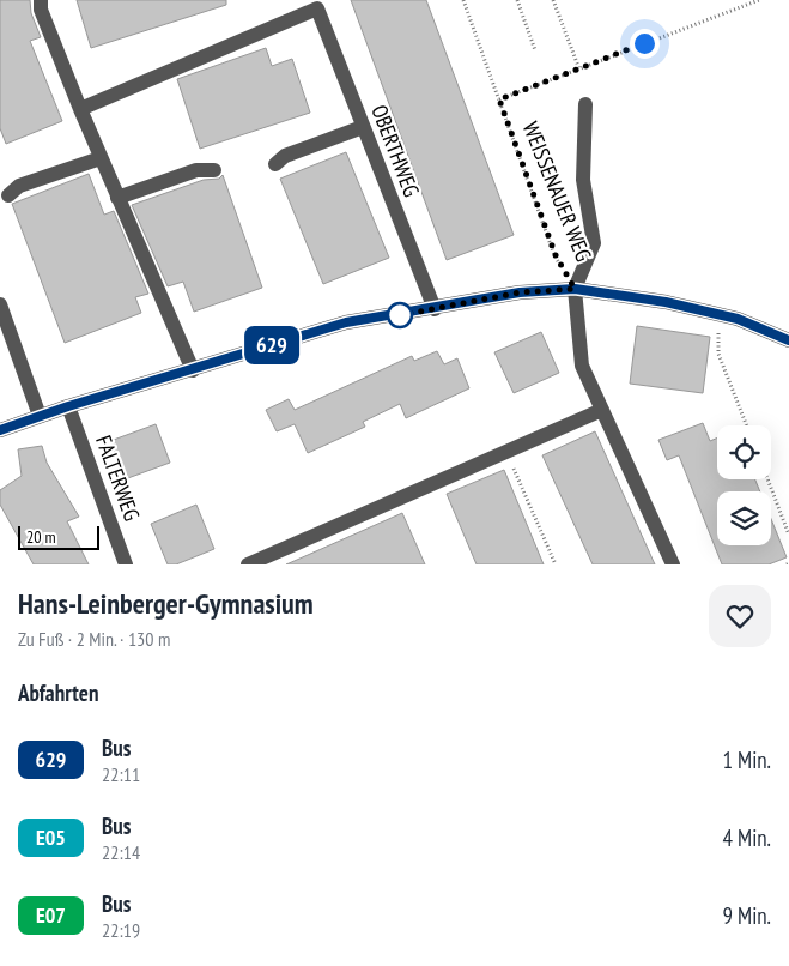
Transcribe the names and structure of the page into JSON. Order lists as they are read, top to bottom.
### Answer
{
  "streets": {
    "street": ["OBERTHWEG", "WEISSENAUER WEG", "FALTERWEG"]
  },
  "lines": ["bus line 629"],
  "scale_bar": "20 m",
  "page": {
    "on_map": "629",
    "scale": "20 m",
    "heading": [
      ["Hans-Leinberger-Gymnasium", "Zu Fuß · 2 Min. · 130 m"],
      "Abfahrten"
    ],
    "list": [
      {
        "mark": "629",
        "name": "Bus",
        "note": "22:11",
        "value": "1 Min."
      },
      {
        "mark": "E05",
        "name": "Bus",
        "note": "22:14",
        "value": "4 Min."
      },
      {
        "mark": "E07",
        "name": "Bus",
        "note": "22:19",
        "value": "9 Min."
      }
    ]
  }
}
